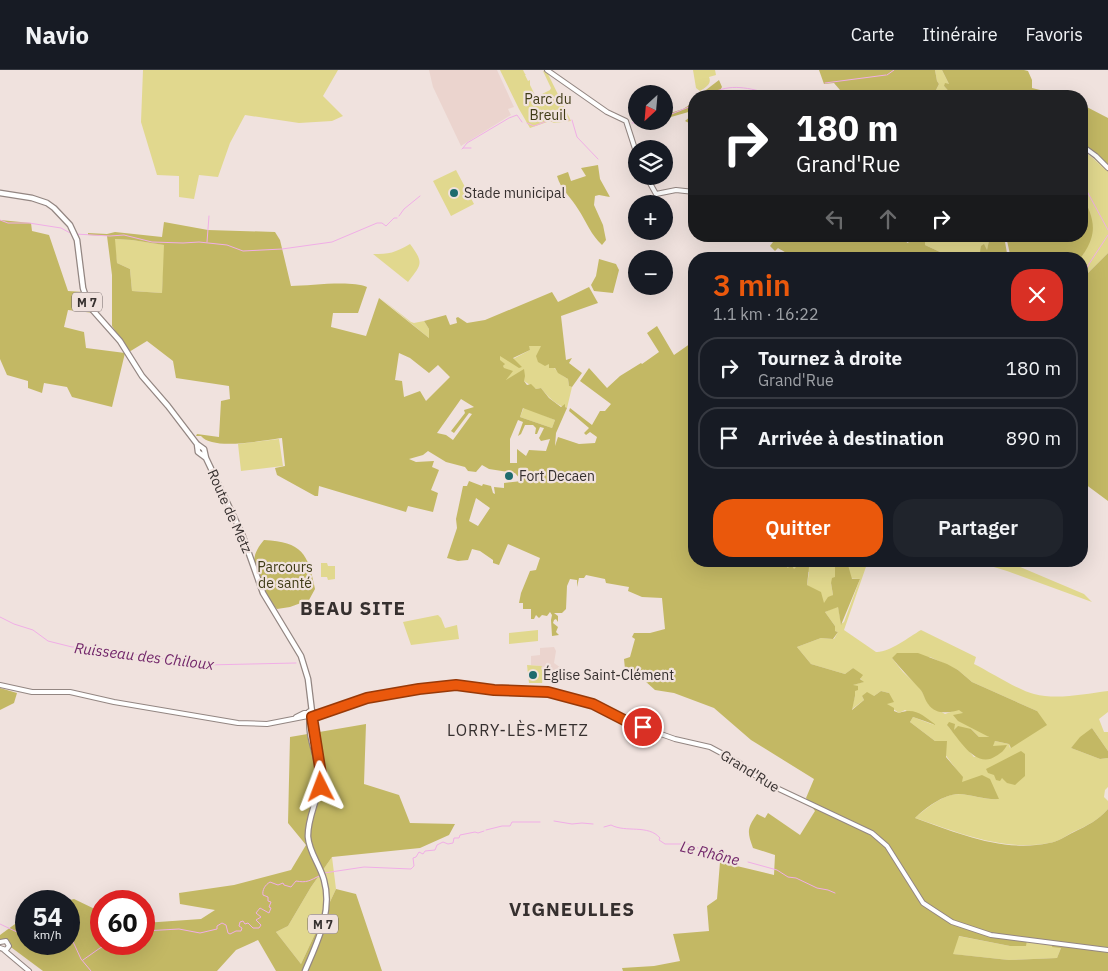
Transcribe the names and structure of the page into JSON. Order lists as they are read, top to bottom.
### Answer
{
  "streets": {
    "main road": ["M 7", "Route de Metz"],
    "street": ["Grand'Rue"]
  },
  "crossings": [
    ["Route de Metz", "Grand'Rue"]
  ],
  "districts": ["BEAU SITE", "LORRY-LÈS-METZ", "VIGNEULLES"],
  "water": ["Ruisseau des Chiloux", "Le Rhône"],
  "parks": ["Parc du Breuil", "Parcours de santé"],
  "places": ["Stade municipal", "Fort Decaen", "Église Saint-Clément"],
  "north": "bottom left",
  "page": {
    "header": "Navio",
    "nav": ["Carte", "Itinéraire", "Favoris"],
    "map_buttons": ["+", "−"],
    "turn": ["180 m", "Grand'Rue"],
    "heading": ["3 min", "1.1 km · 16:22"],
    "list": [
      {
        "name": "Tournez à droite",
        "note": "Grand'Rue",
        "value": "180 m"
      },
      {
        "name": "Arrivée à destination",
        "value": "890 m"
      }
    ],
    "buttons": ["Quitter", "Partager"],
    "speed": "54 km/h",
    "limit": "60"
  }
}
